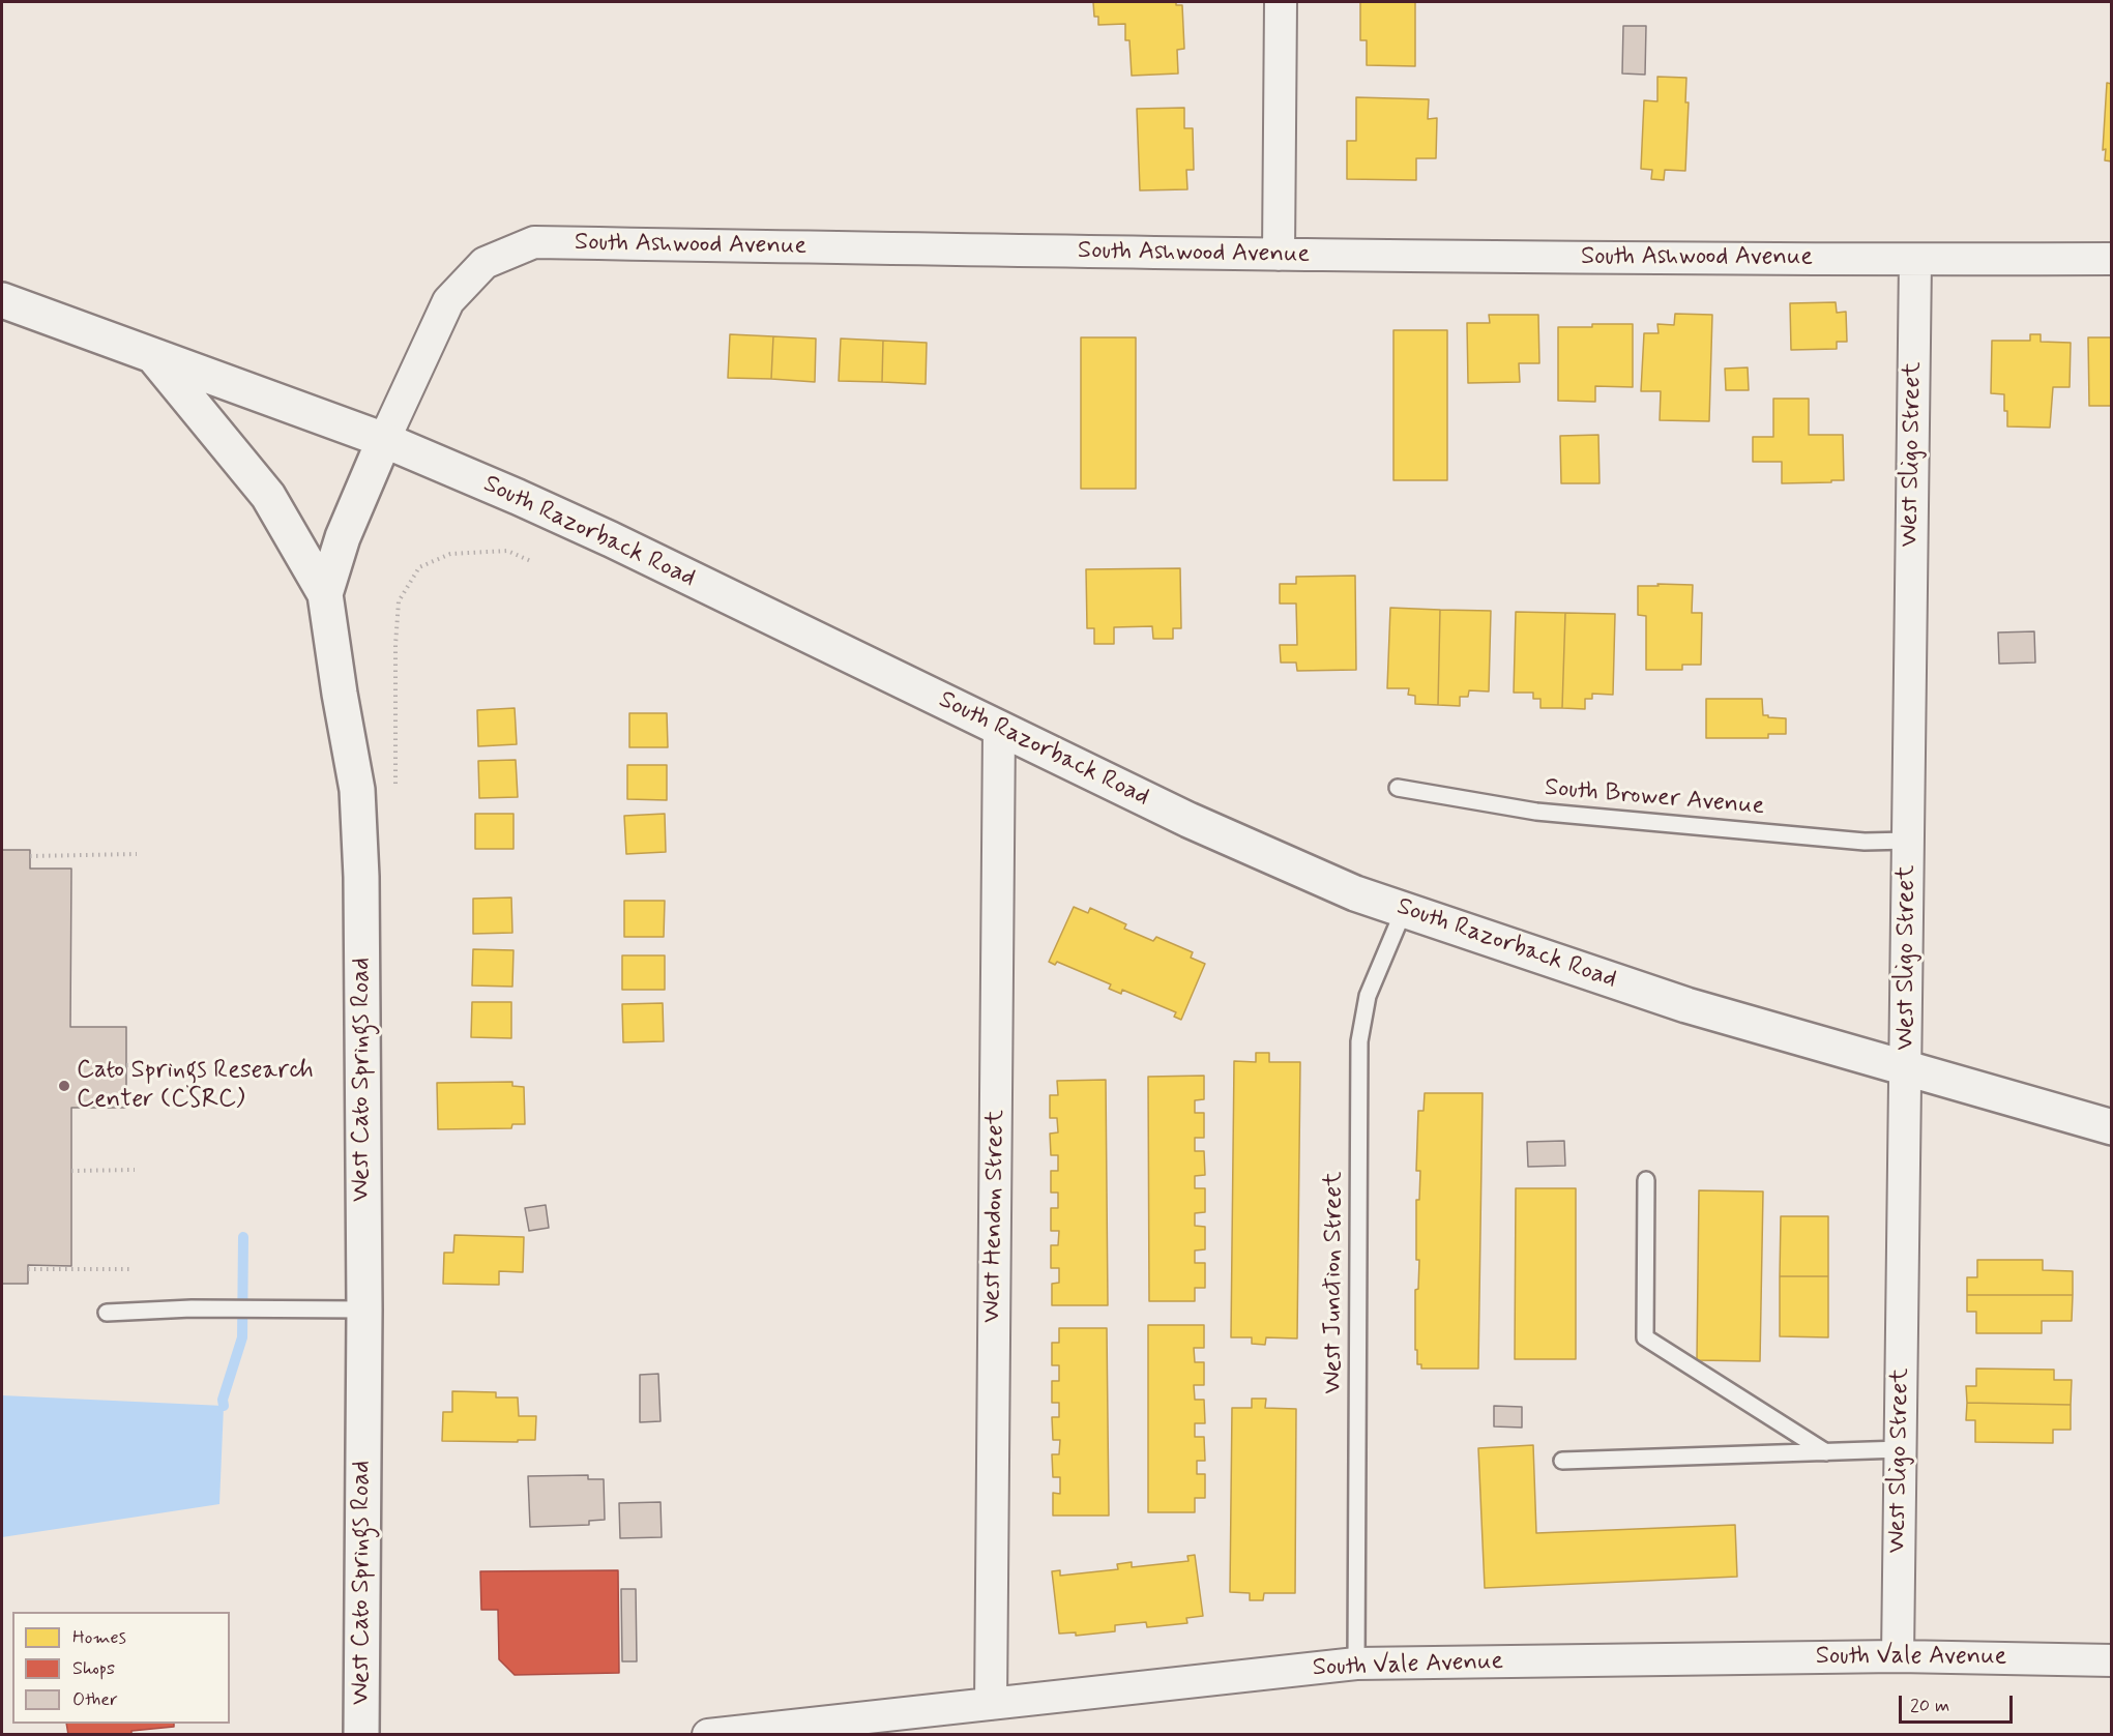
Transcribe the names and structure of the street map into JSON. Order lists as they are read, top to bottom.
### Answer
{
  "streets": {
    "main road": ["South Razorback Road", "West Cato Springs Road"],
    "street": [
      "South Ashwood Avenue",
      "West Sligo Street",
      "West Hendon Street",
      "South Vale Avenue"
    ],
    "lane": ["South Brower Avenue", "West Junction Street"]
  },
  "crossings": [
    ["South Ashwood Avenue", "West Sligo Street"],
    ["South Ashwood Avenue", "South Razorback Road"],
    ["South Ashwood Avenue", "West Cato Springs Road"],
    ["West Sligo Street", "South Razorback Road"],
    ["West Sligo Street", "South Brower Avenue"],
    ["West Sligo Street", "South Vale Avenue"],
    ["South Razorback Road", "West Cato Springs Road"],
    ["South Razorback Road", "West Hendon Street"],
    ["South Razorback Road", "West Junction Street"],
    ["West Hendon Street", "South Vale Avenue"],
    ["West Junction Street", "South Vale Avenue"]
  ],
  "places": ["Cato Springs Research Center (CSRC)"],
  "legend": ["Homes", "Shops", "Other"],
  "scale_bar": "20 m"
}
